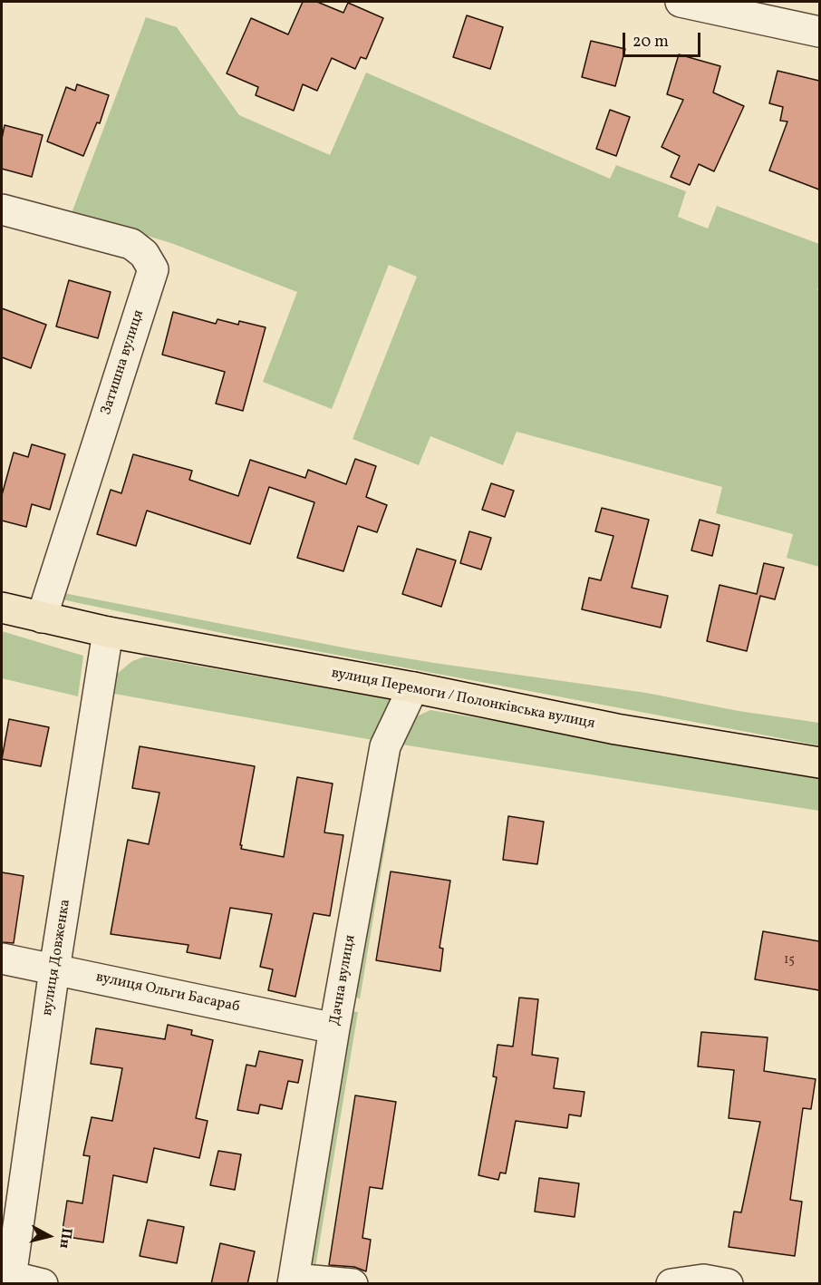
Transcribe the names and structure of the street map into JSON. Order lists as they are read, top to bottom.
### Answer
{
  "streets": {
    "main road": ["вулиця Перемоги / Полонківська вулиця"],
    "street": [
      "Затишна вулиця",
      "вулиця Довженка",
      "Дачна вулиця",
      "вулиця Ольги Басараб"
    ]
  },
  "crossings": [
    ["Затишна вулиця", "вулиця Перемоги / Полонківська вулиця"],
    ["вулиця Перемоги / Полонківська вулиця", "вулиця Довженка"],
    ["вулиця Перемоги / Полонківська вулиця", "Дачна вулиця"],
    ["вулиця Довженка", "вулиця Ольги Басараб"],
    ["Дачна вулиця", "вулиця Ольги Басараб"]
  ],
  "house_numbers": ["15"],
  "scale_bar": "20 m",
  "north": "right"
}
